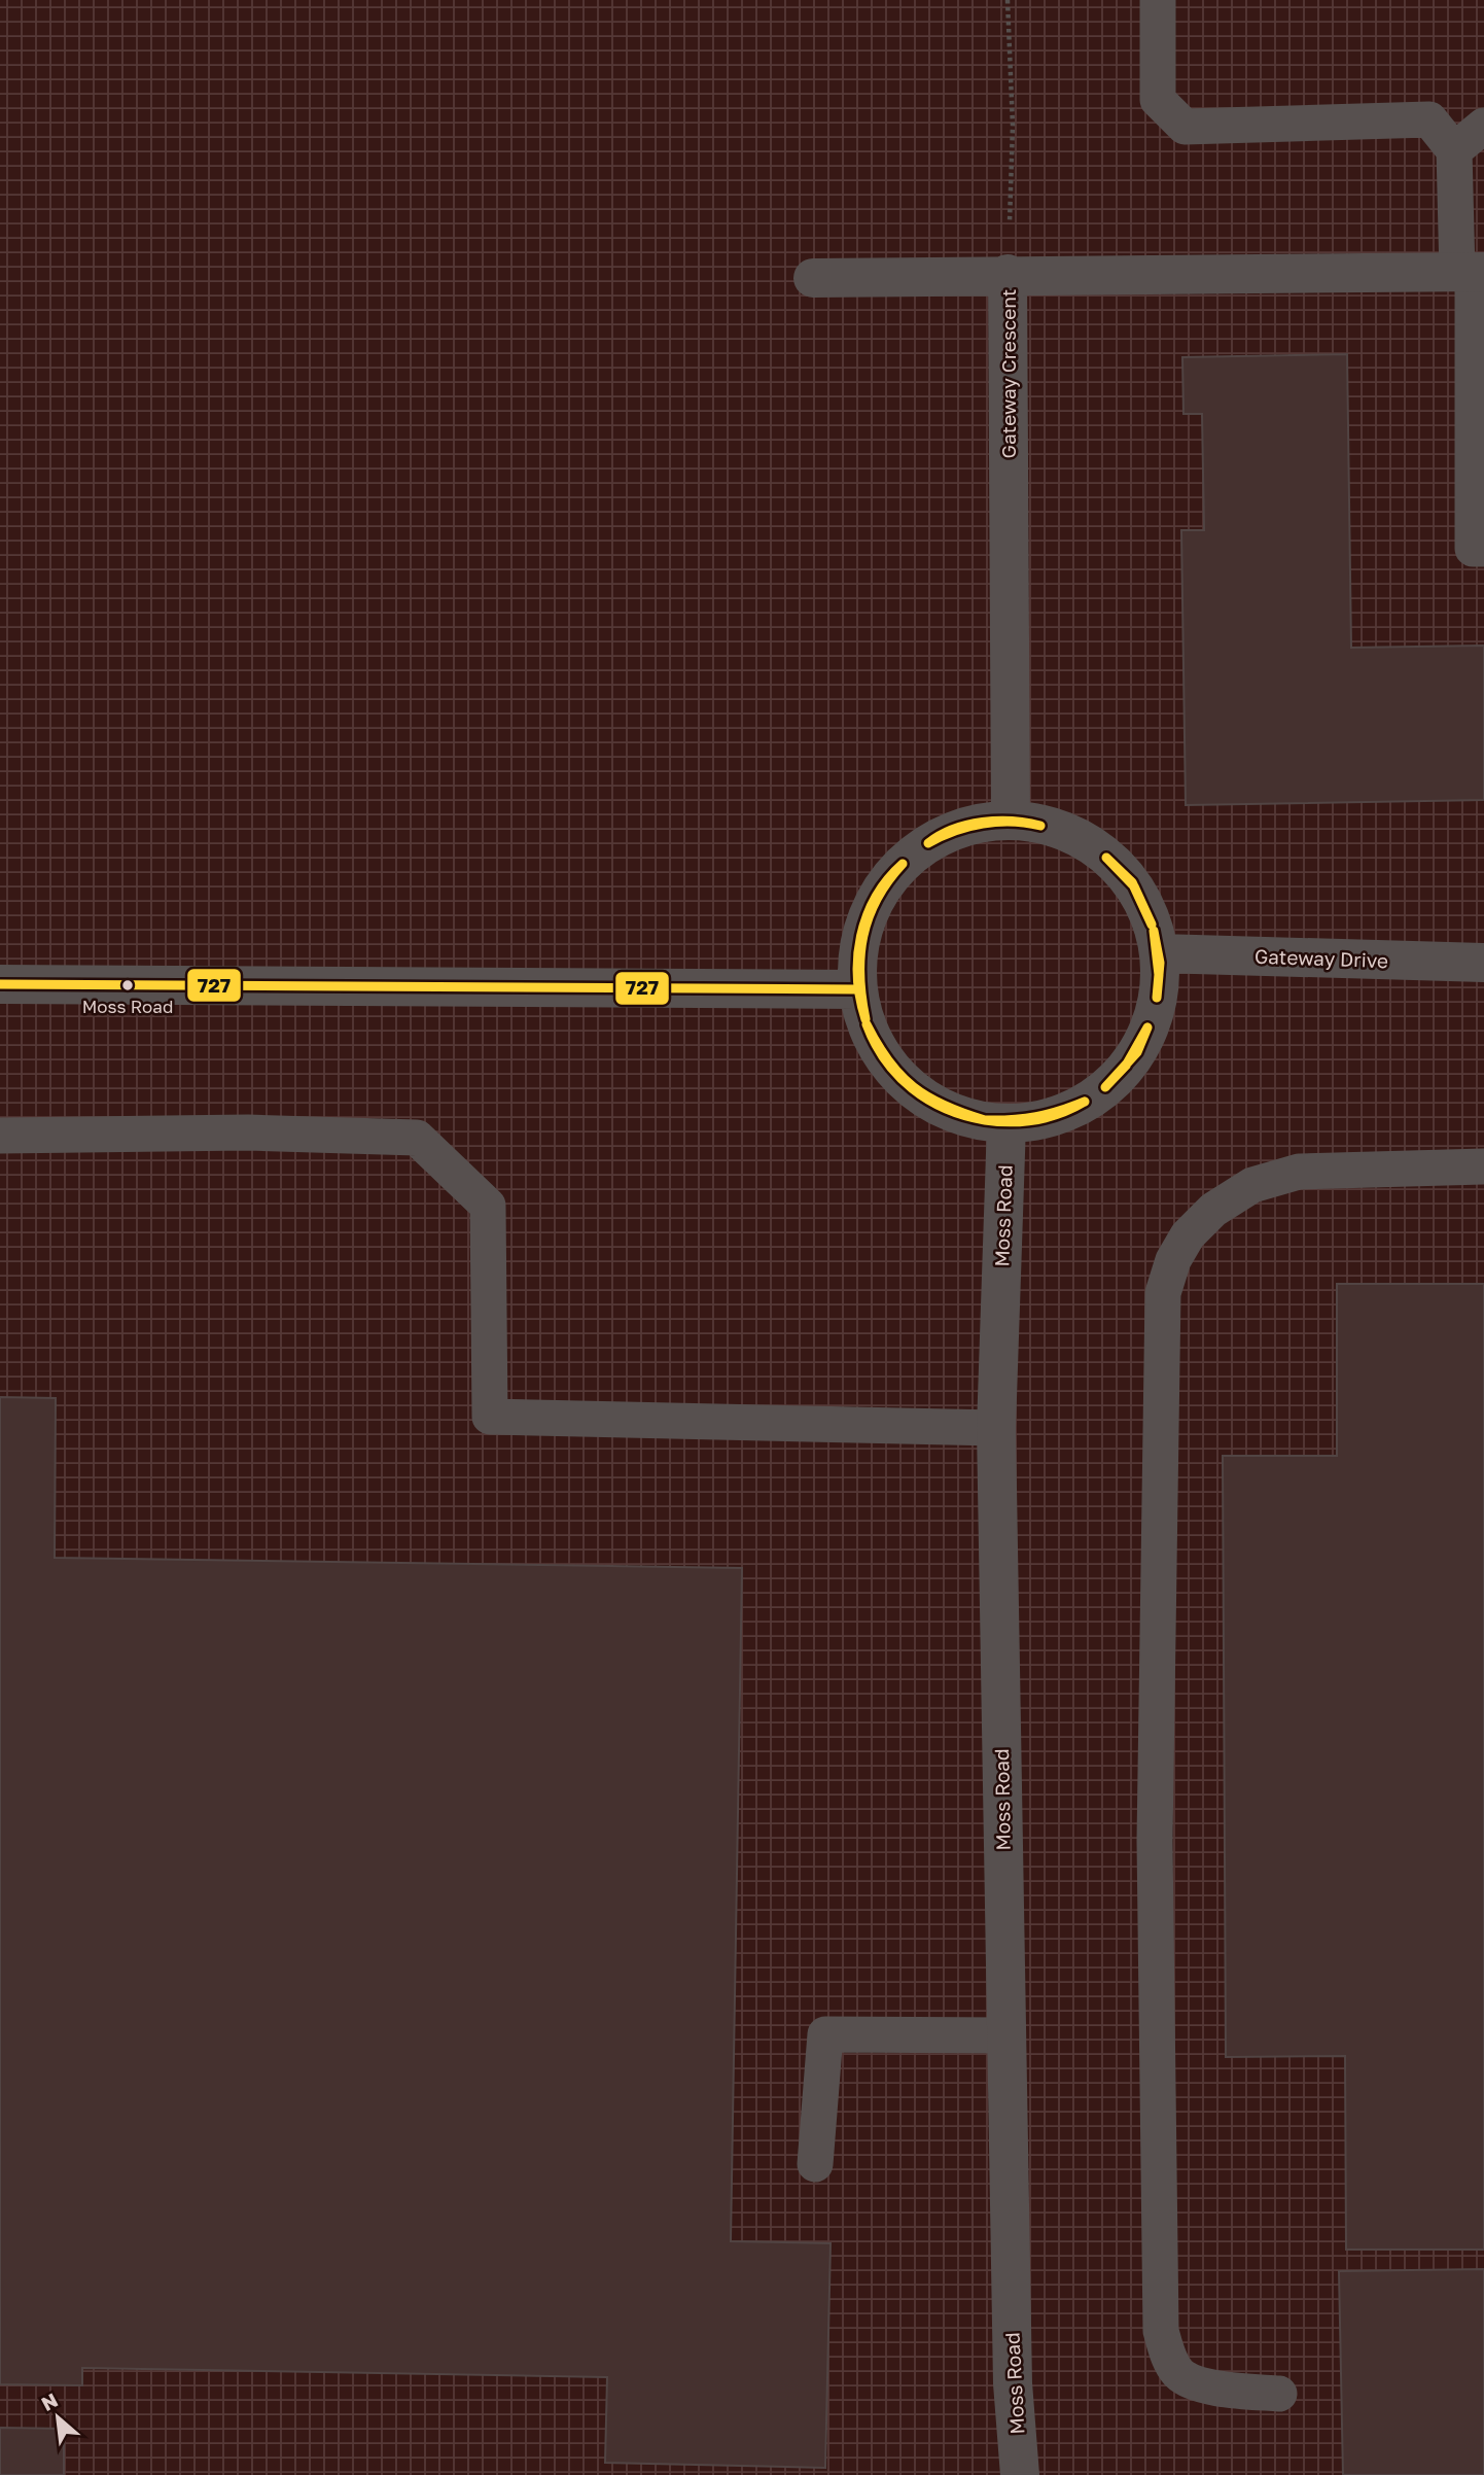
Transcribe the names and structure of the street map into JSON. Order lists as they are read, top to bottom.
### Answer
{
  "streets": {
    "street": ["Gateway Crescent", "Gateway Drive", "Moss Road"]
  },
  "places": ["Moss Road"],
  "lines": ["transit line 727"],
  "north": "top left"
}
